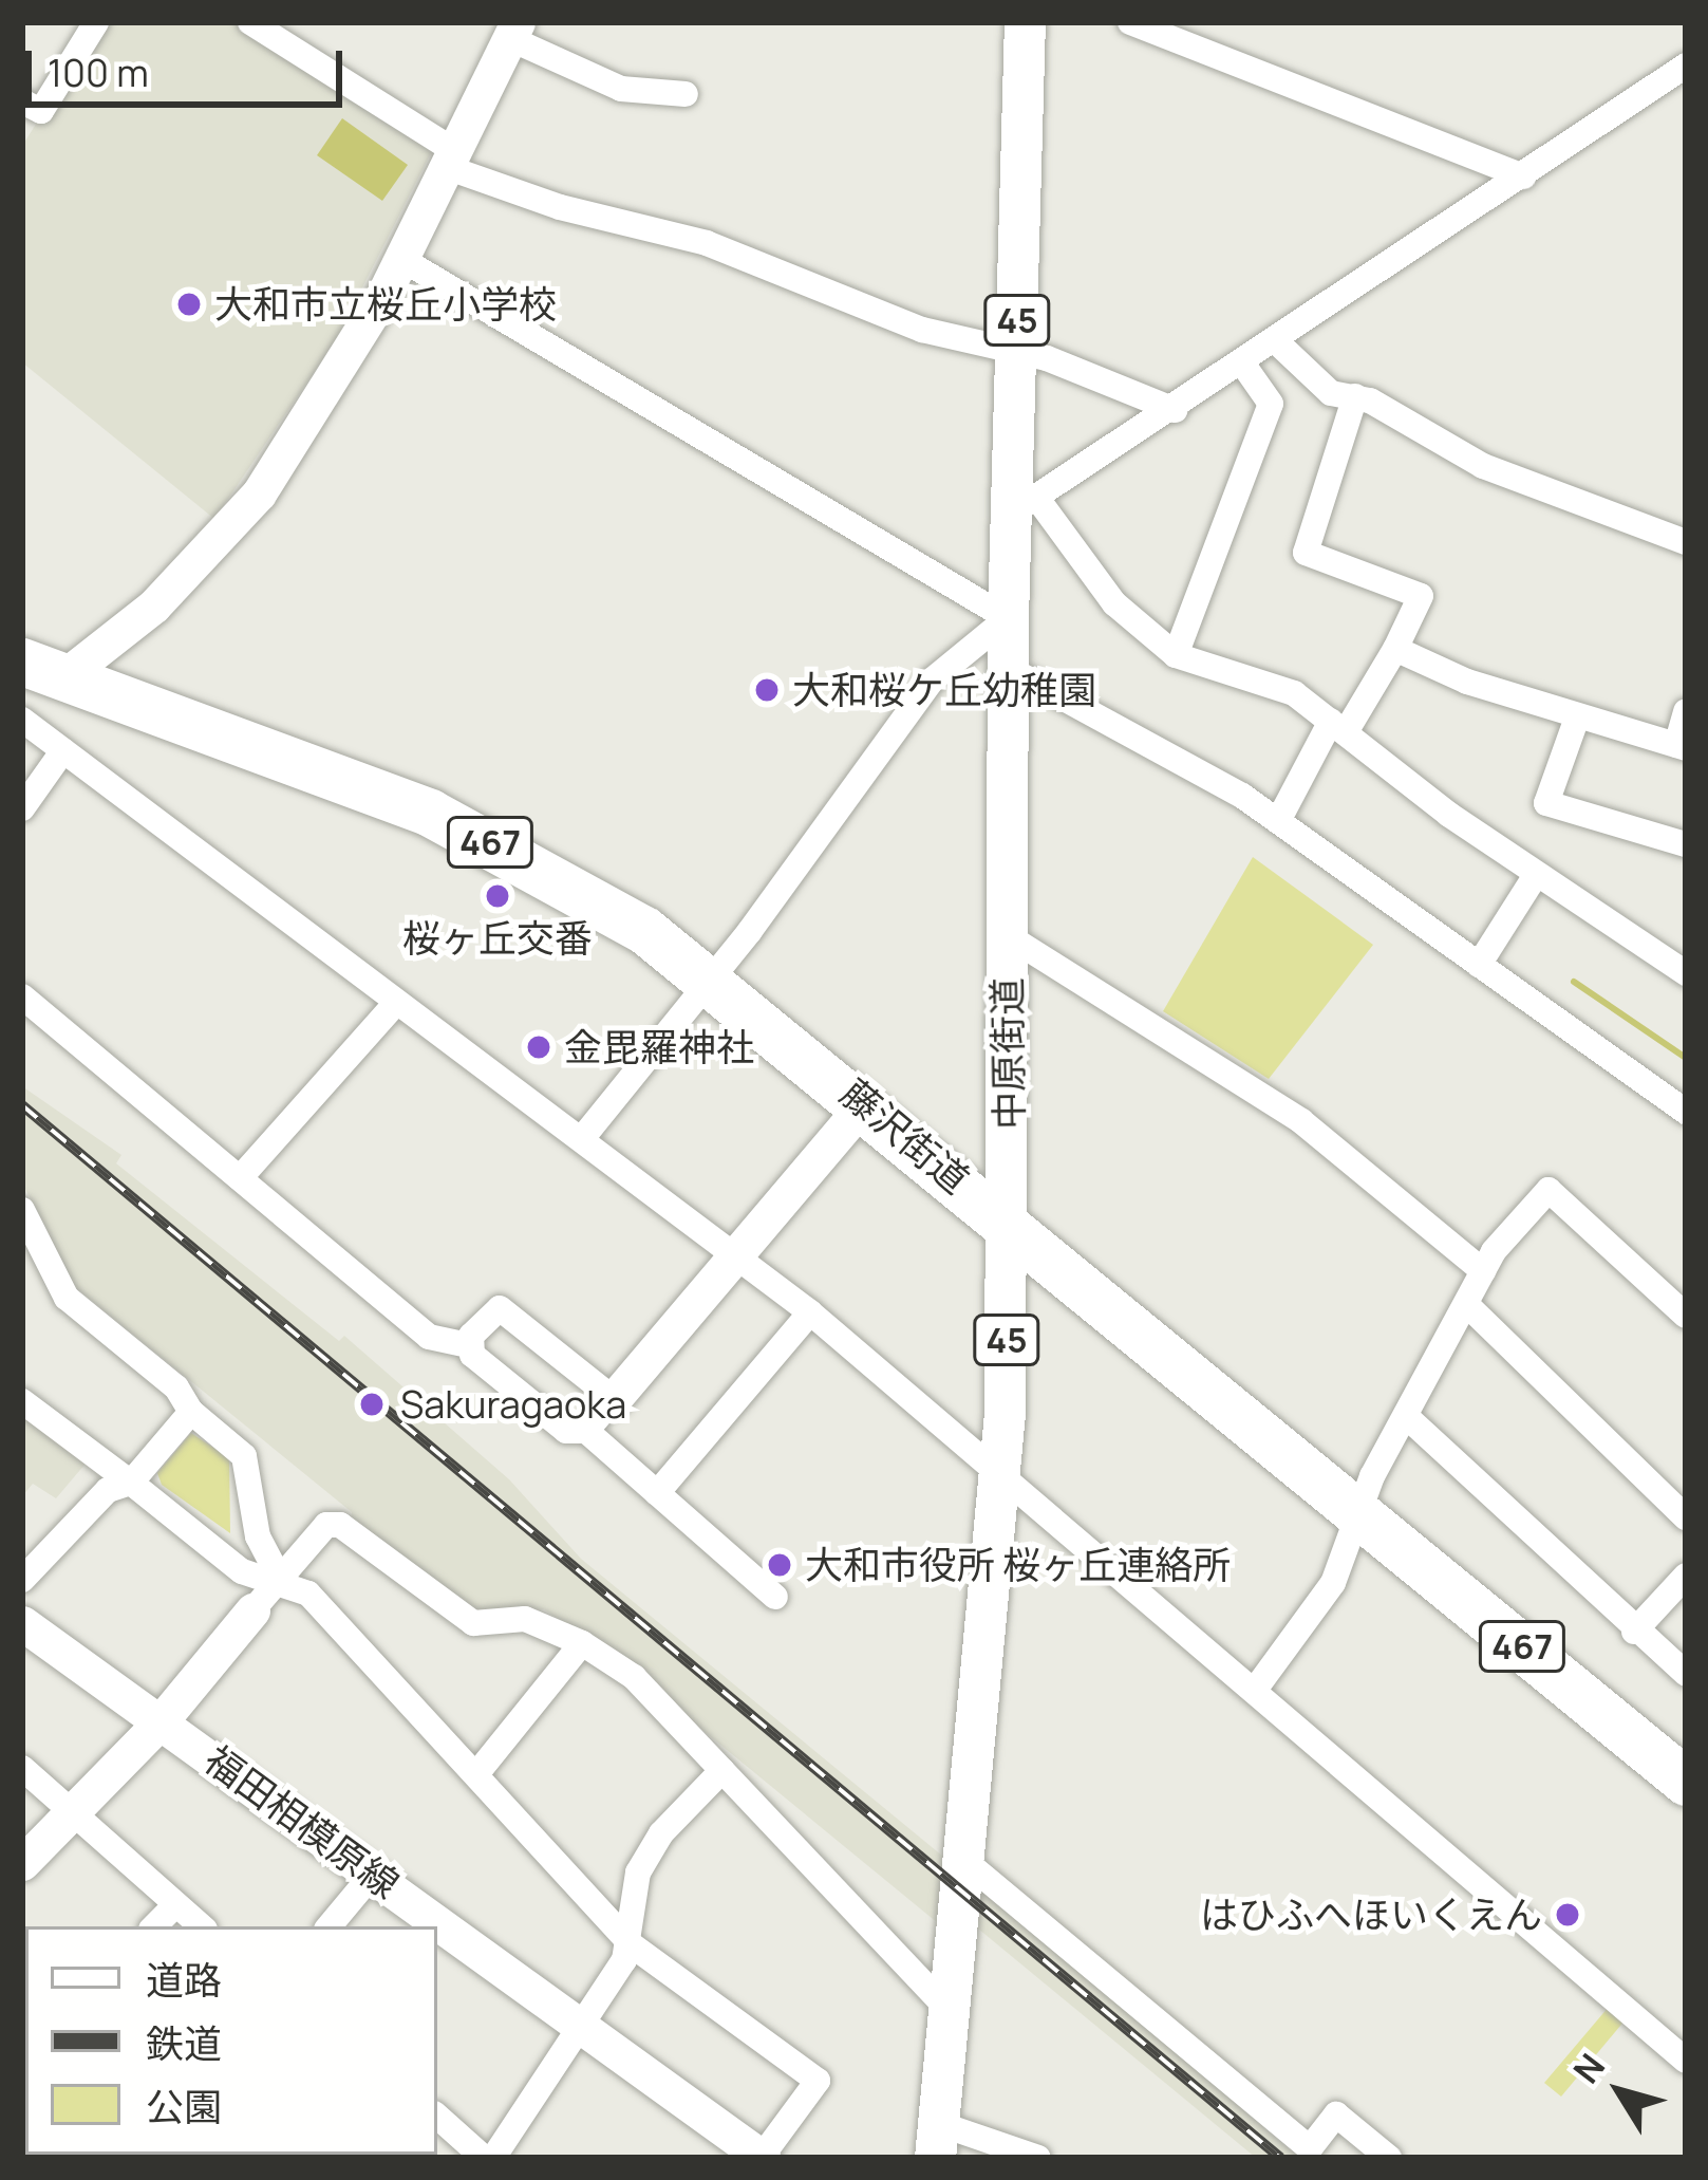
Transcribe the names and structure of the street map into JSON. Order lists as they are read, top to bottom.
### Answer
{
  "streets": {
    "highway": ["467", "藤沢街道"],
    "main road": ["45", "中原街道"],
    "street": ["福田相模原線"]
  },
  "crossings": [
    ["中原街道", "藤沢街道"]
  ],
  "places": [
    "大和市立桜丘小学校",
    "大和桜ケ丘幼稚園",
    "桜ヶ丘交番",
    "金毘羅神社",
    "Sakuragaoka",
    "大和市役所 桜ヶ丘連絡所",
    "はひふへほいくえん"
  ],
  "legend": ["道路", "鉄道", "公園"],
  "scale_bar": "100 m",
  "north": "top left"
}
